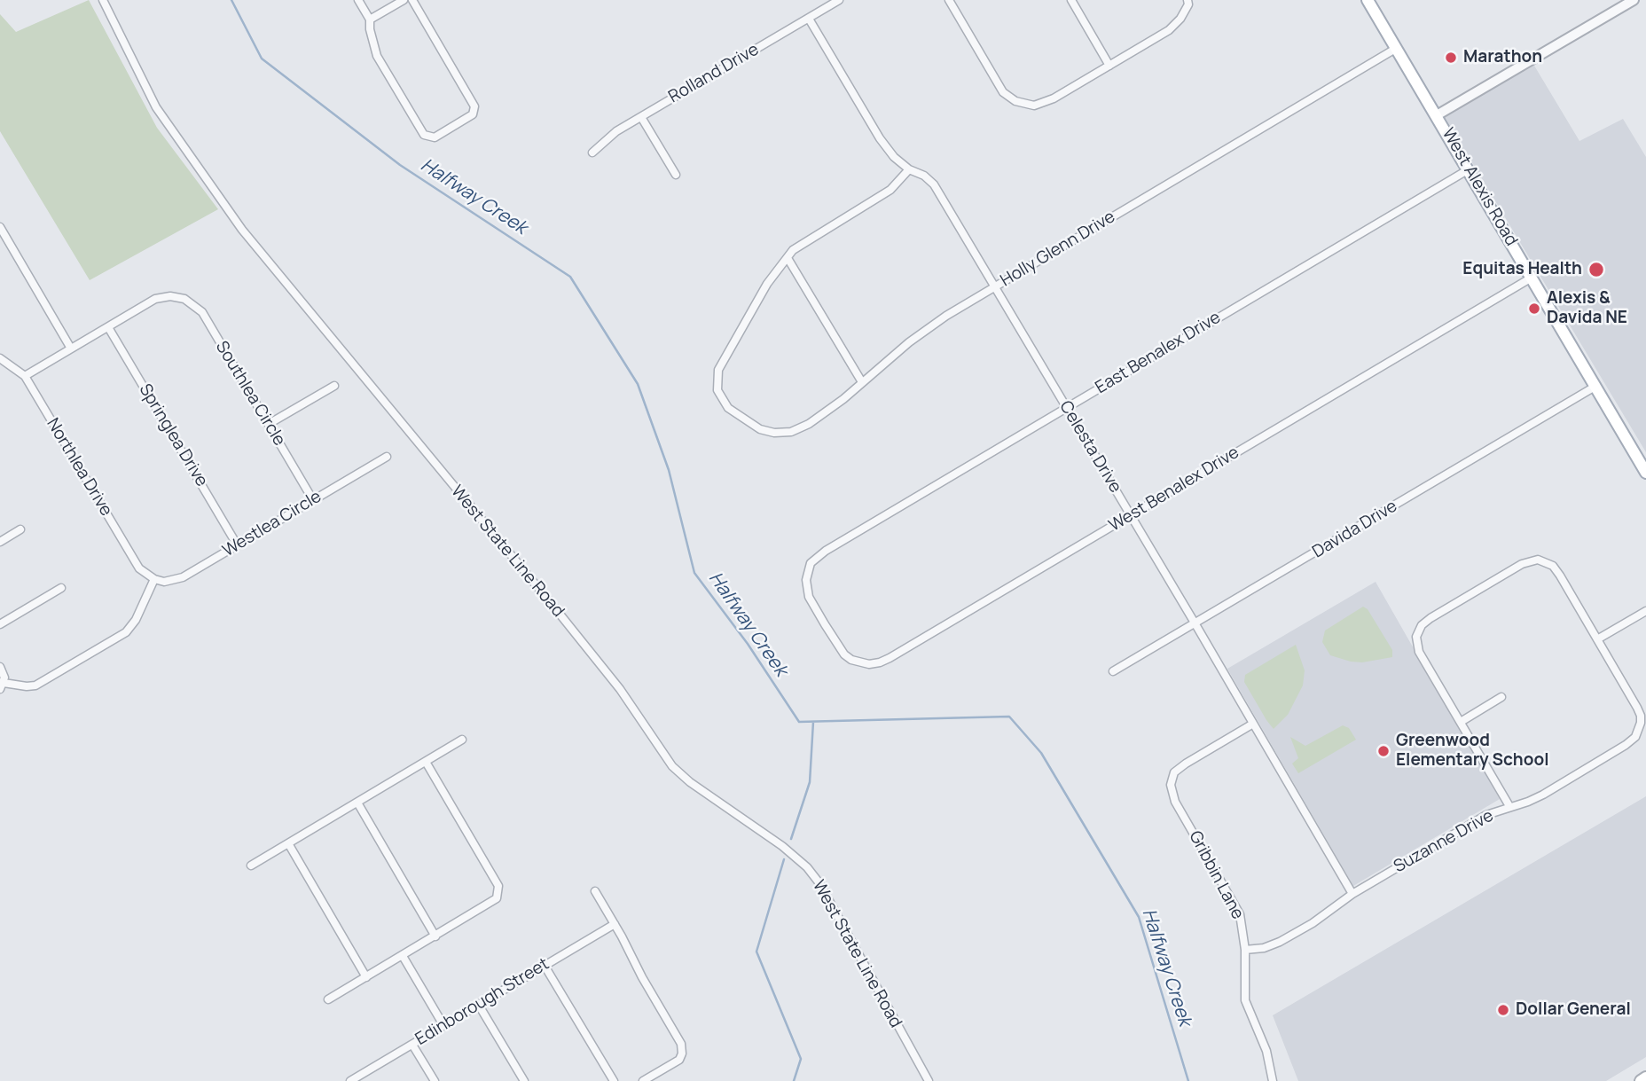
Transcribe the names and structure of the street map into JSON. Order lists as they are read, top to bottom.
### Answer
{
  "streets": {
    "main road": ["West Alexis Road"],
    "street": [
      "Rolland Drive",
      "Holly Glenn Drive",
      "East Benalex Drive",
      "Southlea Circle",
      "Springlea Drive",
      "Celesta Drive",
      "Northlea Drive",
      "West Benalex Drive",
      "Westlea Circle",
      "Davida Drive",
      "West State Line Road",
      "Suzanne Drive",
      "Gribbin Lane",
      "Edinborough Street"
    ]
  },
  "crossings": [
    ["Rolland Drive", "Celesta Drive"],
    ["West Alexis Road", "Holly Glenn Drive"],
    ["West Alexis Road", "East Benalex Drive"],
    ["West Alexis Road", "West Benalex Drive"],
    ["West Alexis Road", "Davida Drive"],
    ["Holly Glenn Drive", "Celesta Drive"],
    ["East Benalex Drive", "Celesta Drive"],
    ["East Benalex Drive", "West Benalex Drive"],
    ["Southlea Circle", "Springlea Drive"],
    ["Southlea Circle", "Westlea Circle"],
    ["Springlea Drive", "Westlea Circle"],
    ["Celesta Drive", "West Benalex Drive"],
    ["Celesta Drive", "Davida Drive"],
    ["Celesta Drive", "Suzanne Drive"],
    ["Celesta Drive", "Gribbin Lane"],
    ["Northlea Drive", "Westlea Circle"],
    ["Suzanne Drive", "Gribbin Lane"]
  ],
  "water": ["Halfway Creek"],
  "places": [
    "Marathon",
    "Equitas Health",
    "Alexis & Davida NE",
    "Greenwood Elementary School",
    "Dollar General"
  ]
}
